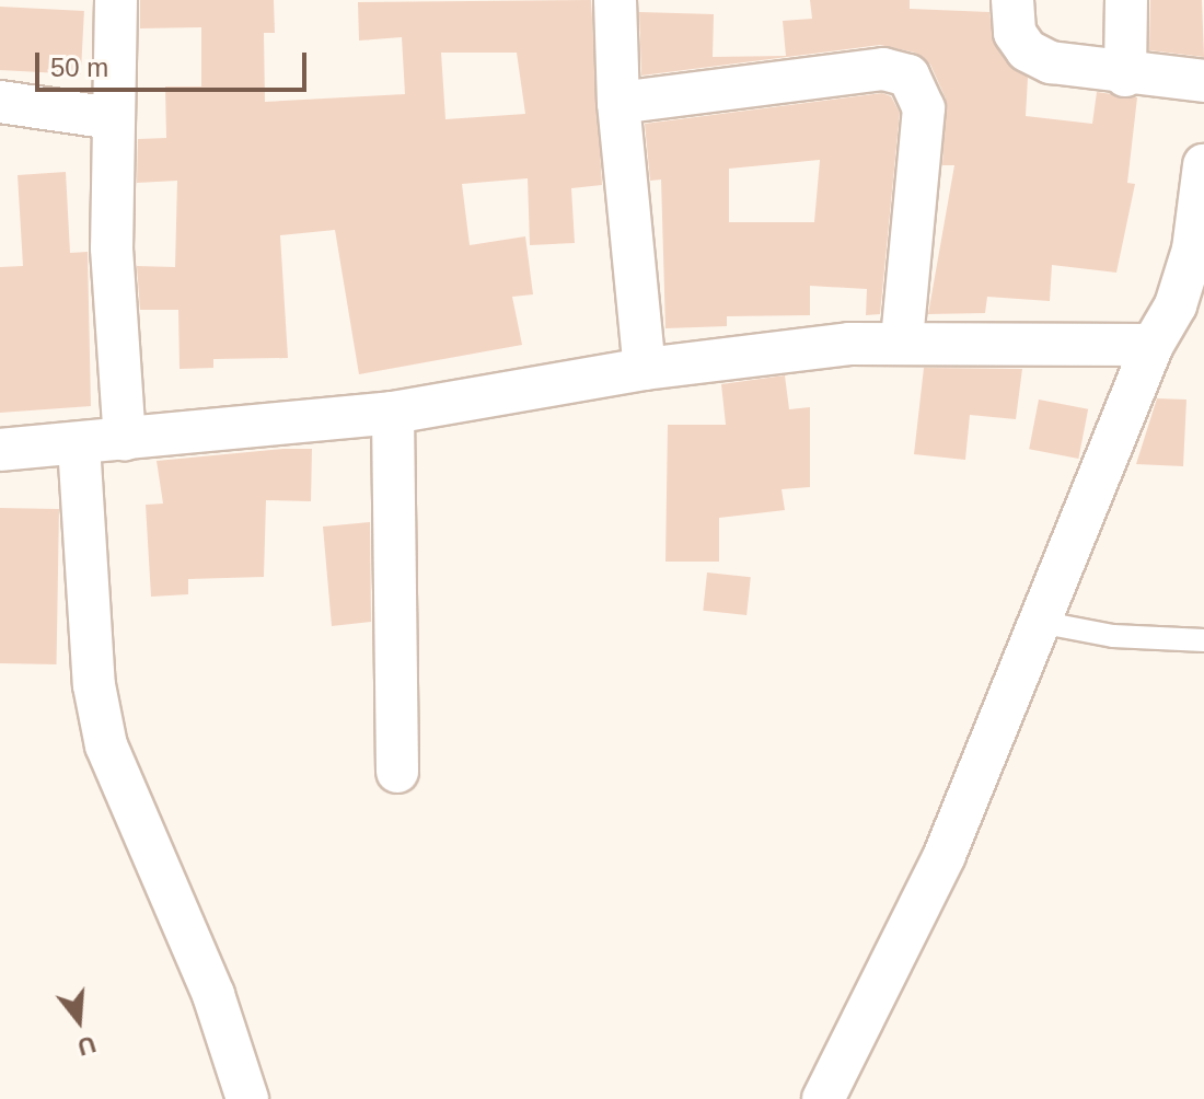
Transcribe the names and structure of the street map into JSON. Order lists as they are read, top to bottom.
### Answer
{
  "scale_bar": "50 m",
  "north": "bottom"
}
